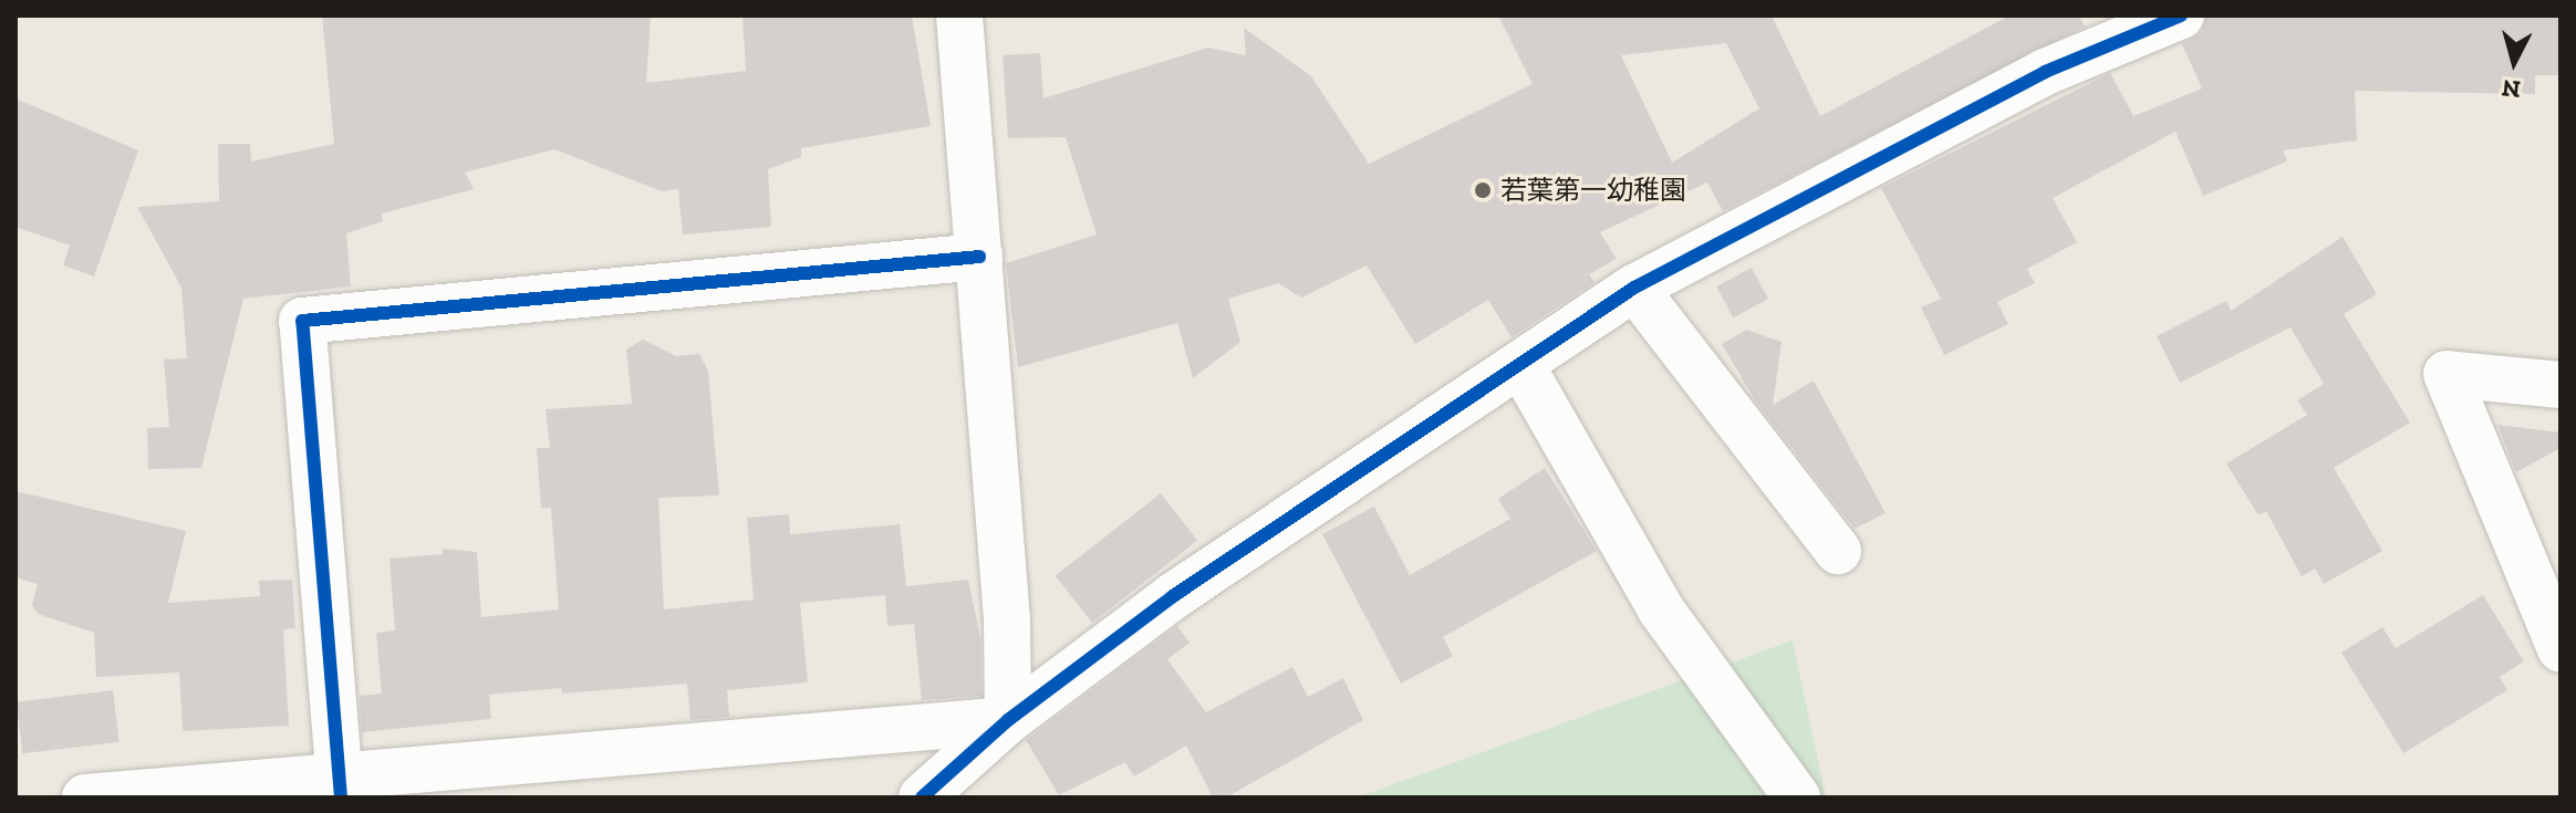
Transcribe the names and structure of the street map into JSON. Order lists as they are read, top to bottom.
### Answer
{
  "places": ["若葉第一幼稚園"],
  "north": "bottom"
}
